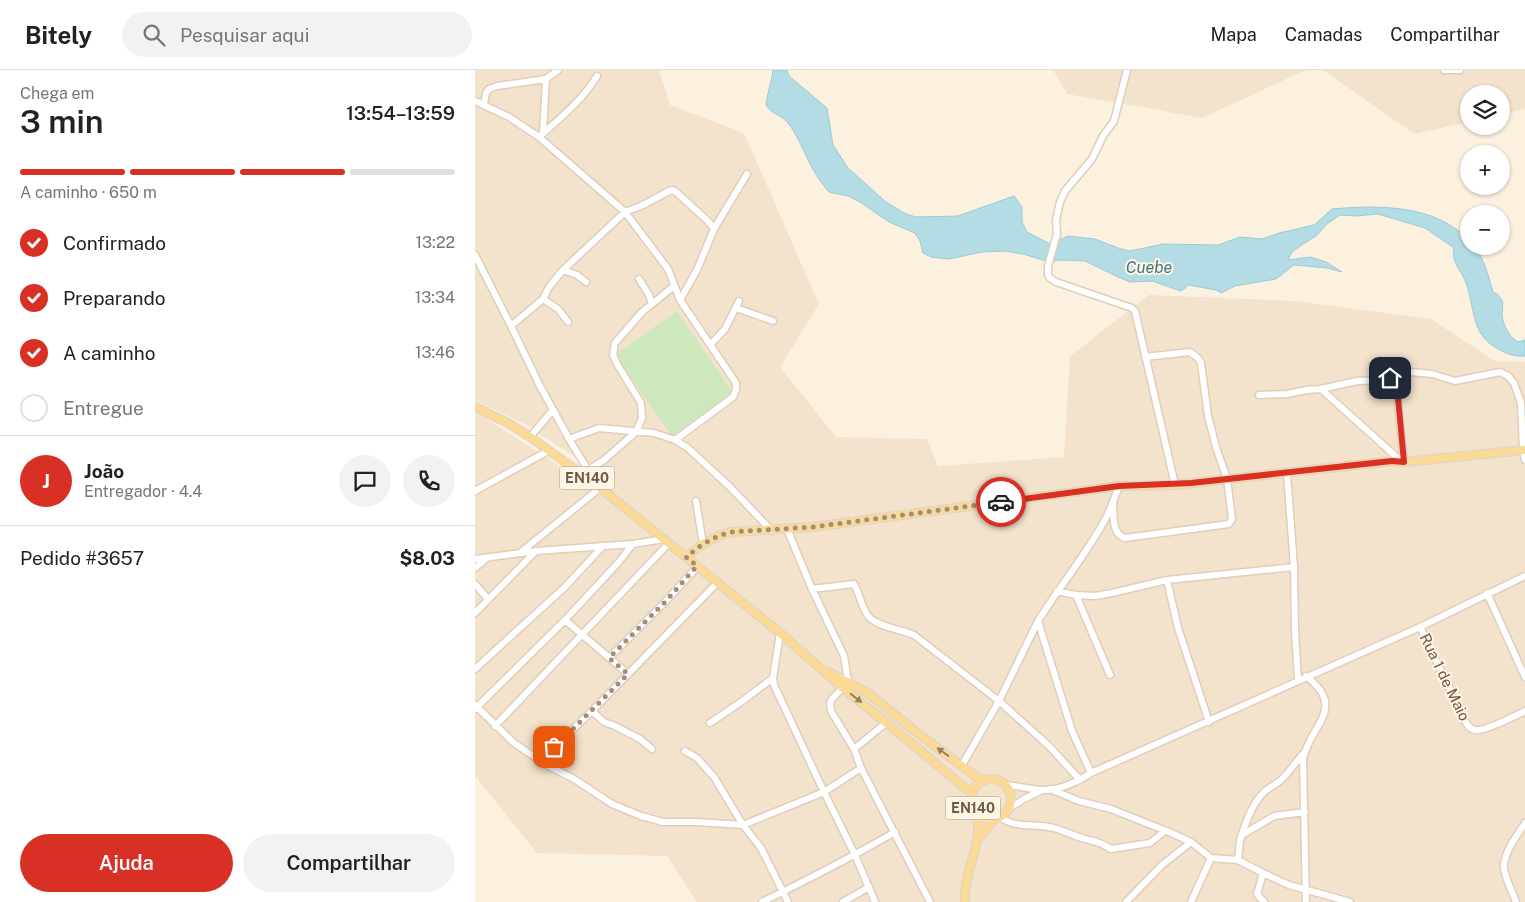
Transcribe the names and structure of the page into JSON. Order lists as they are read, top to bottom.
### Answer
{
  "streets": {
    "main road": ["EN140"],
    "street": ["Rua 1 de Maio"]
  },
  "water": ["Cuebe"],
  "page": {
    "header": "Bitely",
    "search": "Pesquisar aqui",
    "nav": ["Mapa", "Camadas", "Compartilhar"],
    "heading": ["3 min", "Chega em", "13:54–13:59"],
    "panel": [
      "João",
      "Entregador · 4.4",
      "Pedido #3657",
      "$8.03"
    ],
    "map_buttons": ["+", "−"],
    "bar": "A caminho · 650 m",
    "list": [
      ["Confirmado", "13:22"],
      ["Preparando", "13:34"],
      ["A caminho", "13:46"],
      "Entregue"
    ],
    "round": "J",
    "buttons": ["Ajuda", "Compartilhar"]
  }
}
